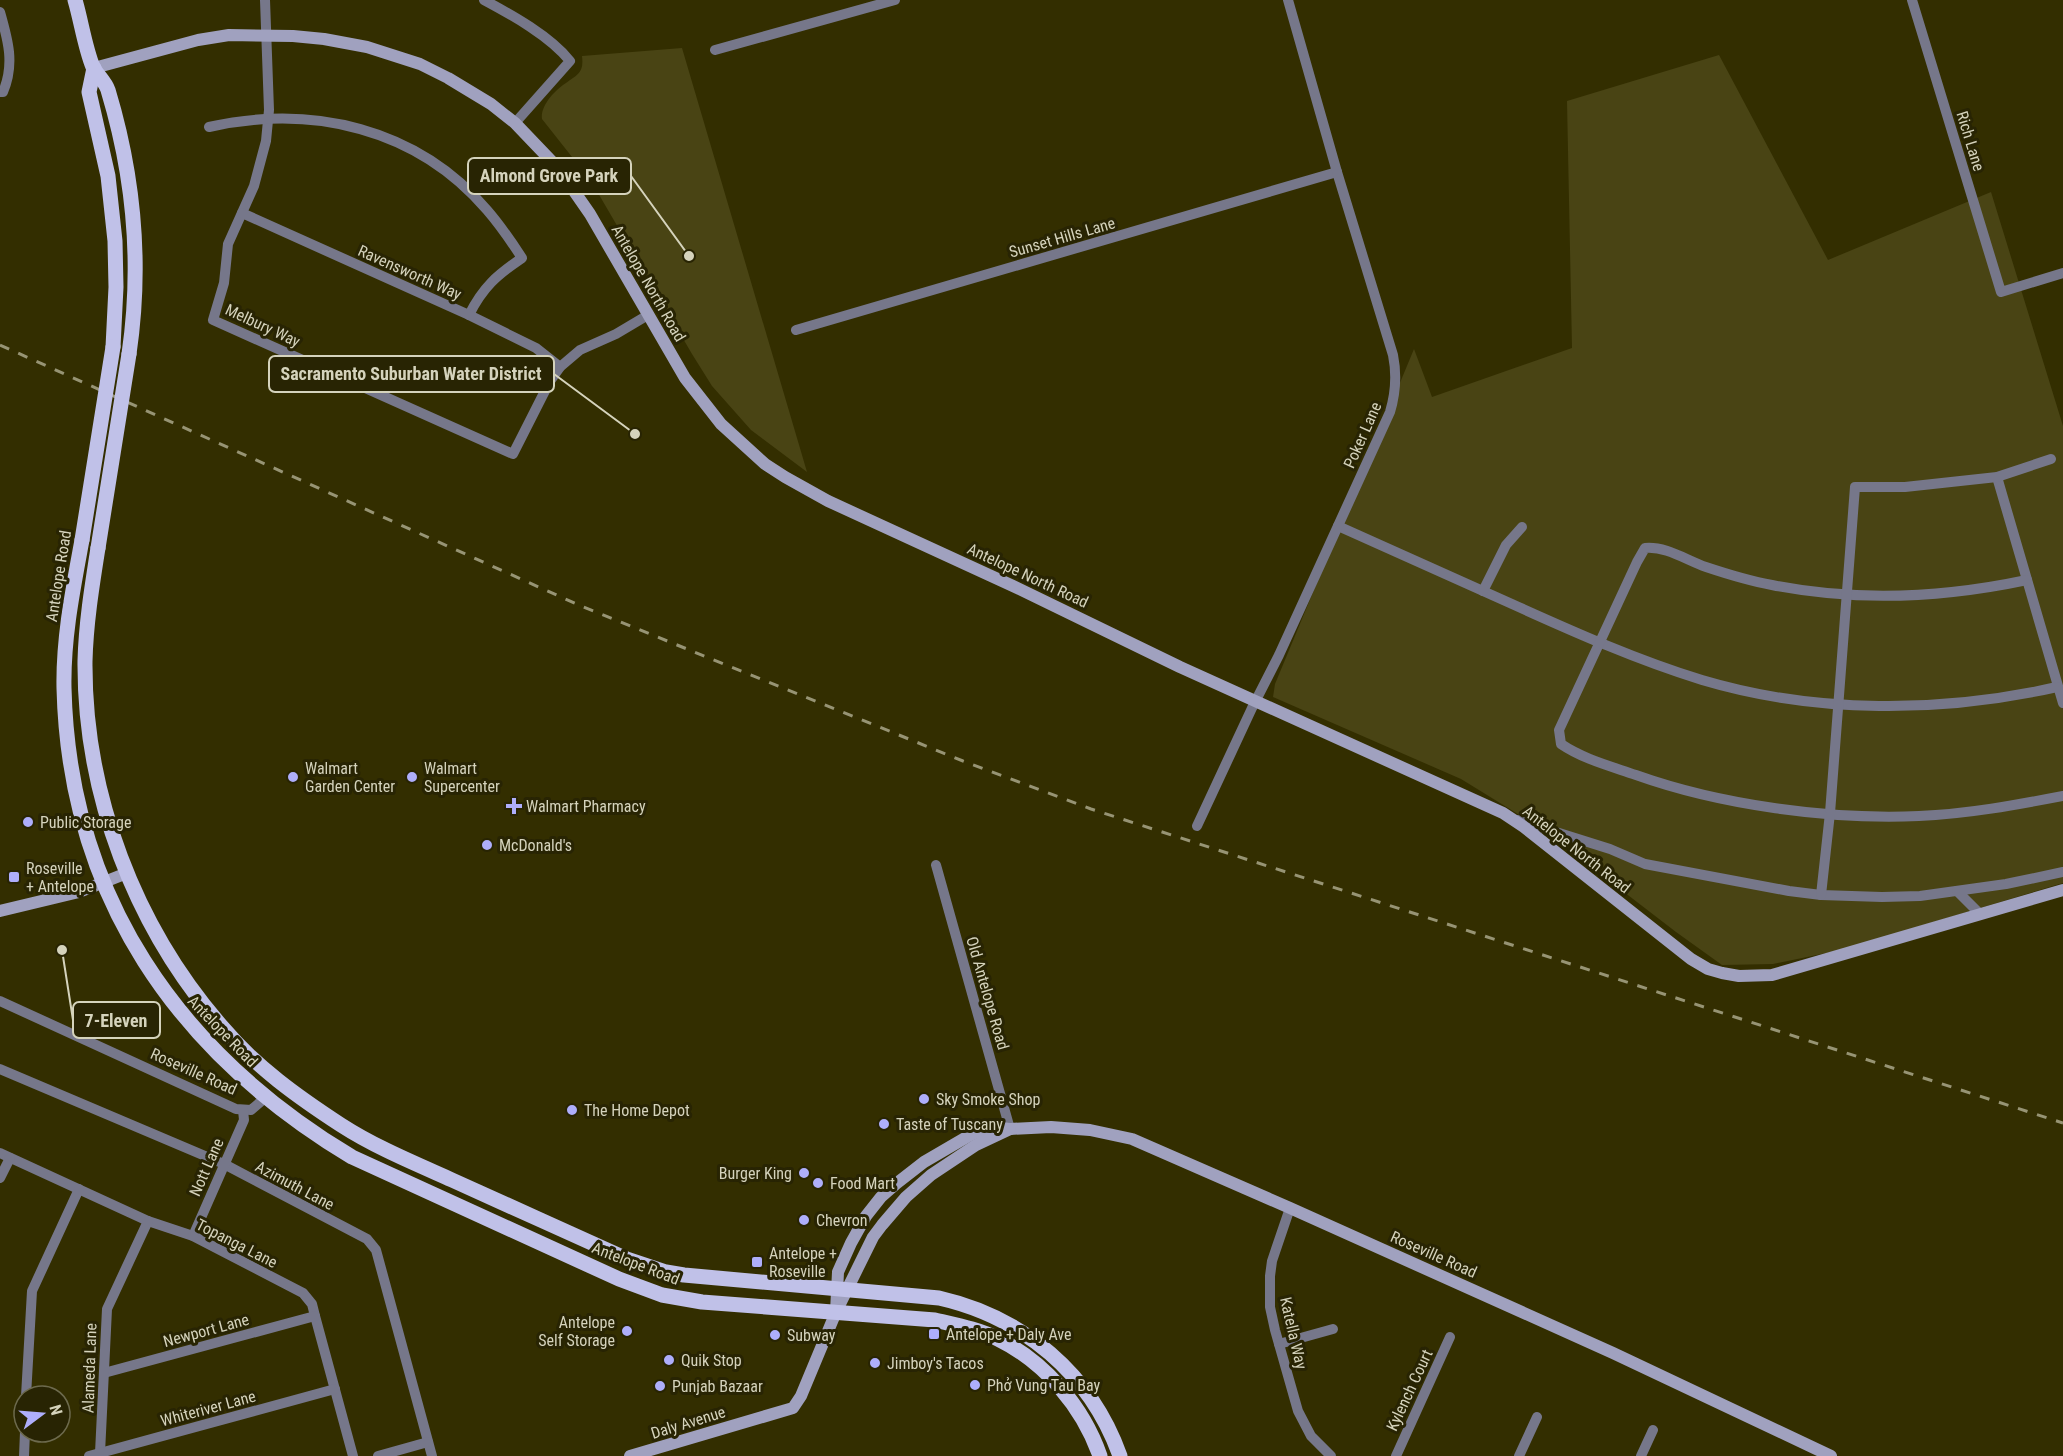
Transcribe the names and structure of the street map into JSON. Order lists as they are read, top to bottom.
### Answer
{
  "streets": {
    "main road": [
      "Antelope North Road",
      "Antelope Road",
      "Roseville Road",
      "Daly Avenue"
    ],
    "street": [
      "Rich Lane",
      "Sunset Hills Lane",
      "Ravensworth Way",
      "Melbury Way",
      "Poker Lane",
      "Old Antelope Road",
      "Nott Lane",
      "Azimuth Lane",
      "Topanga Lane",
      "Newport Lane",
      "Katella Way",
      "Alameda Lane",
      "Kylench Court",
      "Whiteriver Lane"
    ]
  },
  "crossings": [
    ["Sunset Hills Lane", "Poker Lane"],
    ["Ravensworth Way", "Melbury Way"],
    ["Antelope North Road", "Melbury Way"],
    ["Antelope North Road", "Poker Lane"],
    ["Antelope North Road", "Antelope Road"],
    ["Antelope Road", "Roseville Road"],
    ["Antelope Road", "Daly Avenue"],
    ["Old Antelope Road", "Roseville Road"],
    ["Roseville Road", "Nott Lane"],
    ["Roseville Road", "Katella Way"],
    ["Roseville Road", "Daly Avenue"],
    ["Nott Lane", "Azimuth Lane"],
    ["Nott Lane", "Topanga Lane"],
    ["Topanga Lane", "Newport Lane"],
    ["Topanga Lane", "Alameda Lane"],
    ["Topanga Lane", "Whiteriver Lane"],
    ["Newport Lane", "Alameda Lane"],
    ["Alameda Lane", "Whiteriver Lane"]
  ],
  "places": {
    "other": [
      "Almond Grove Park",
      "Sacramento Suburban Water District",
      "Walmart Garden Center",
      "Walmart Supercenter",
      "Public Storage",
      "McDonald's",
      "7-Eleven",
      "Sky Smoke Shop",
      "The Home Depot",
      "Taste of Tuscany",
      "Burger King",
      "Food Mart",
      "Chevron",
      "Antelope Self Storage",
      "Subway",
      "Quik Stop",
      "Jimboy's Tacos",
      "Phở Vung Tau Bay",
      "Punjab Bazaar"
    ],
    "health": ["Walmart Pharmacy"],
    "transit": ["Roseville + Antelope", "Antelope + Roseville", "Antelope + Daly Ave"]
  },
  "north": "right"
}
